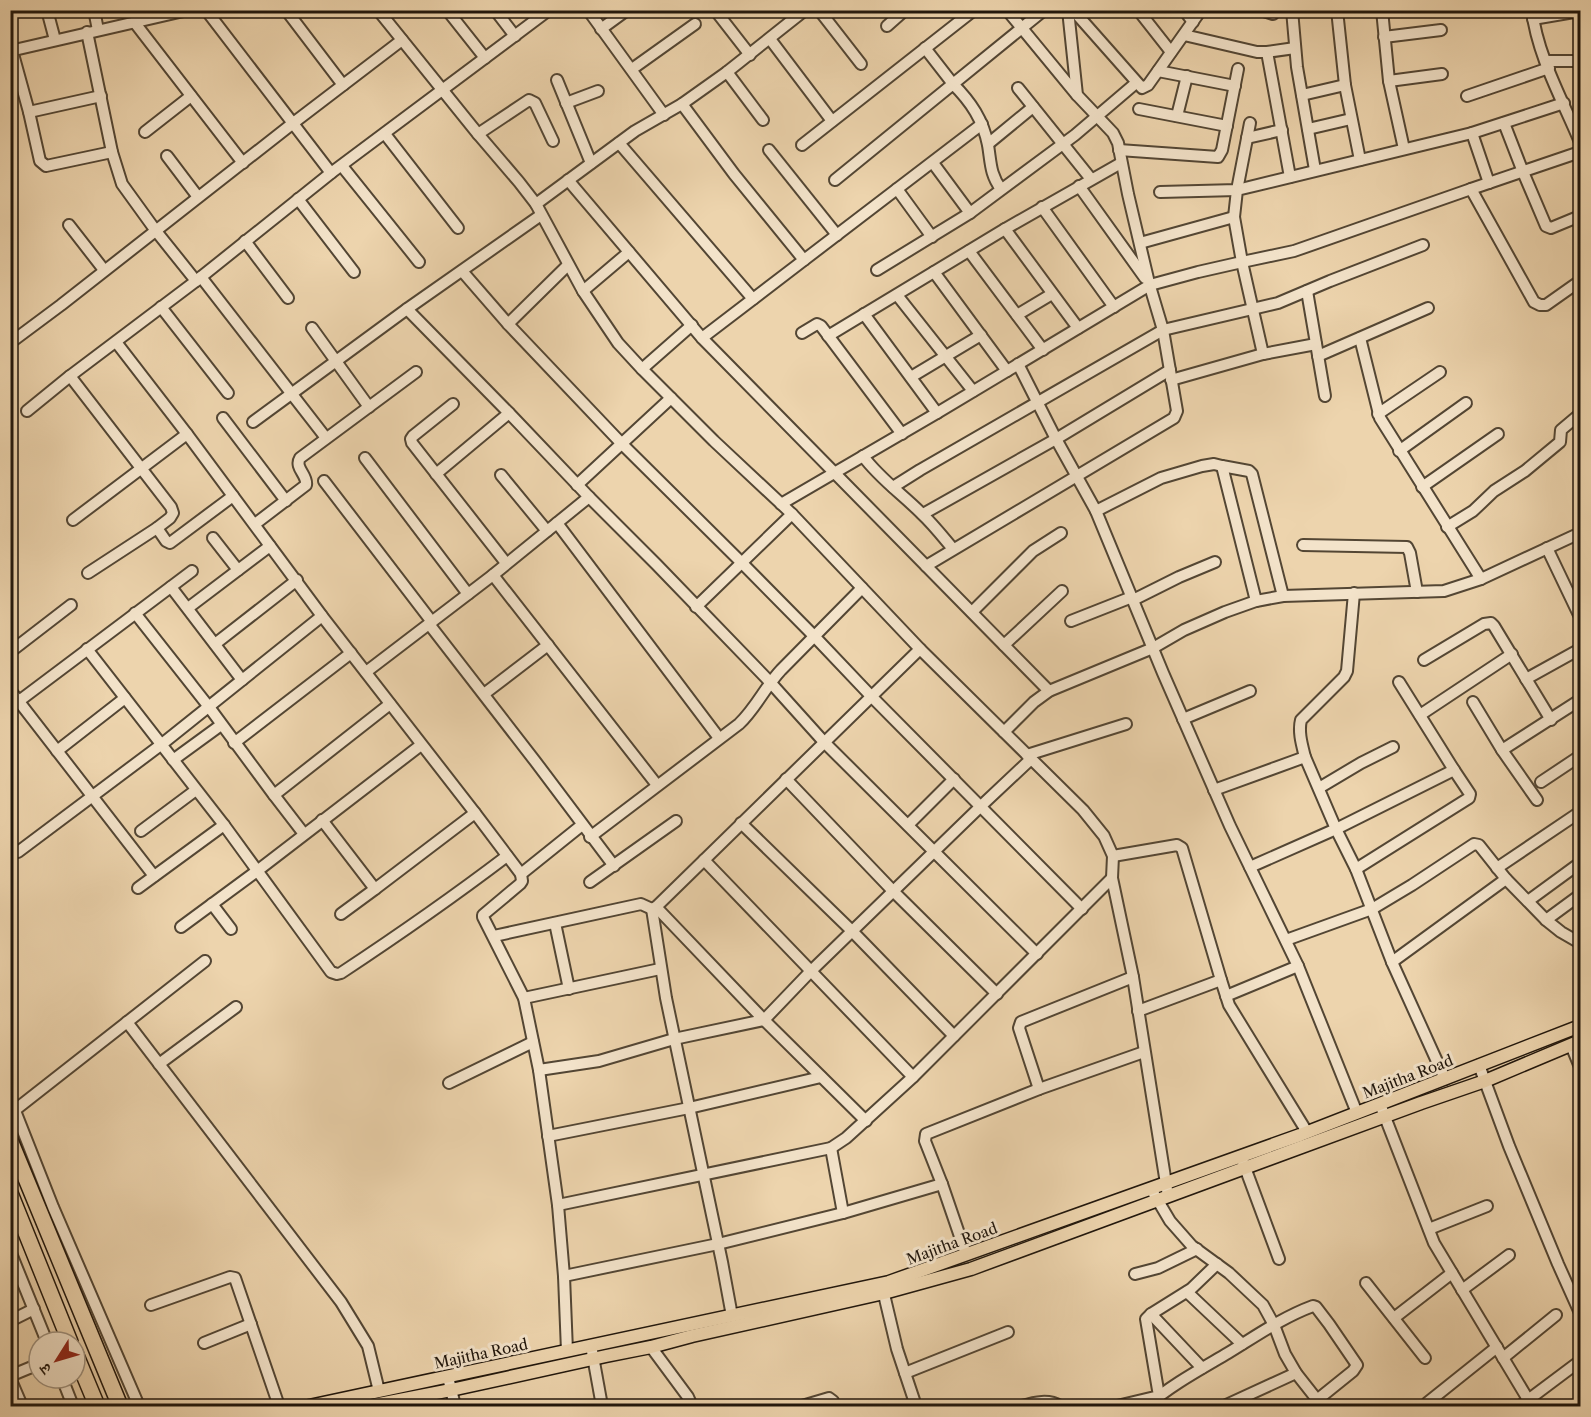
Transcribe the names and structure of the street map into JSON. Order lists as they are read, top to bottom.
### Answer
{
  "streets": {
    "main road": ["Majitha Road"]
  },
  "north": "bottom left"
}
